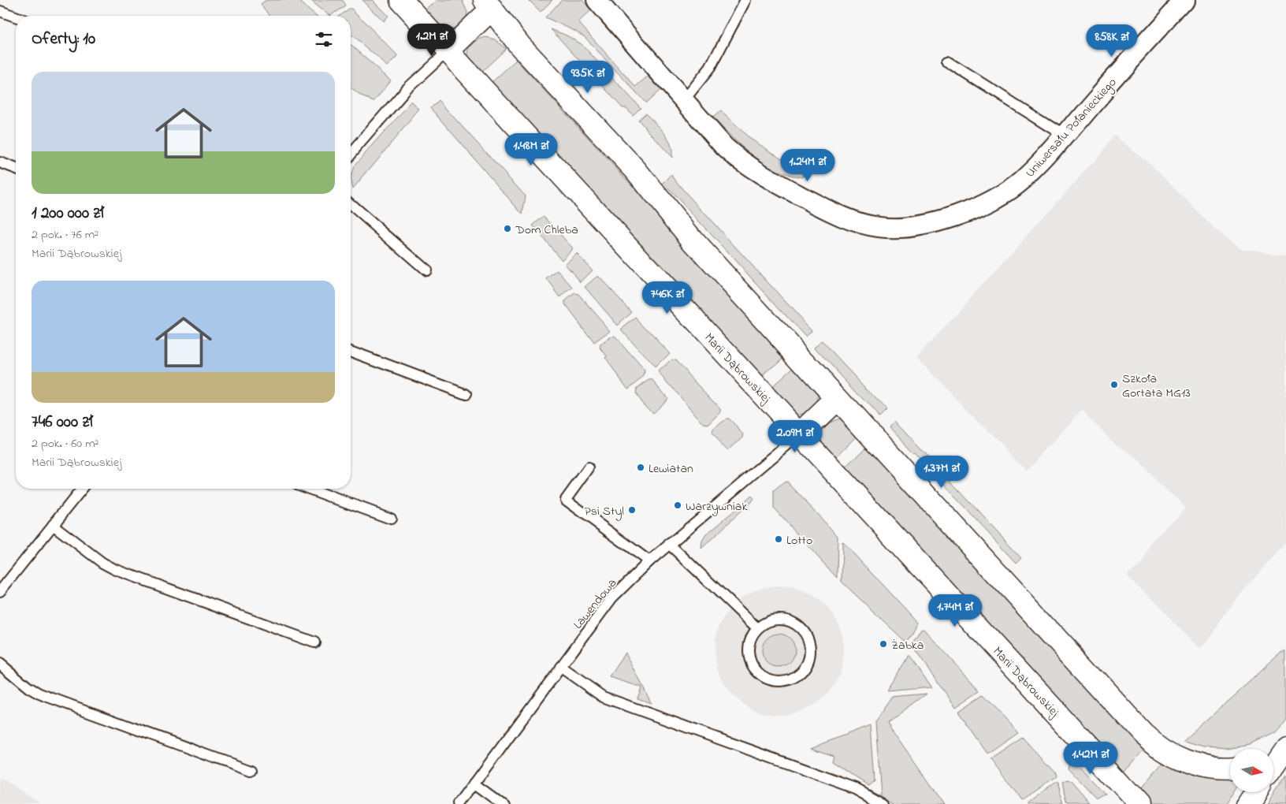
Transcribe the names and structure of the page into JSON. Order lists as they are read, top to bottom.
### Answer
{
  "streets": {
    "street": ["Uniwersału Połanieckiego", "Marii Dąbrowskiej"],
    "lane": ["Lawendowa"]
  },
  "crossings": [
    ["Marii Dąbrowskiej", "Lawendowa"]
  ],
  "places": [
    "Dom Chleba",
    "Szkoła Gortata MG13",
    "Lewiatan",
    "Warzywniak",
    "Psi Styl",
    "Lotto",
    "Żabka"
  ],
  "north": "right",
  "page": {
    "heading": "Oferty: 10",
    "price": [
      "1.2M zł",
      "858K zł",
      "935K zł",
      "1.48M zł",
      "1.24M zł",
      "746K zł",
      "2.09M zł",
      "1.37M zł",
      "1.74M zł",
      "1.42M zł"
    ],
    "list": [
      {
        "name": "1 200 000 zł",
        "note": "2 pok. · 76 m² · Marii Dąbrowskiej"
      },
      {
        "name": "746 000 zł",
        "note": "2 pok. · 60 m² · Marii Dąbrowskiej"
      }
    ]
  }
}
